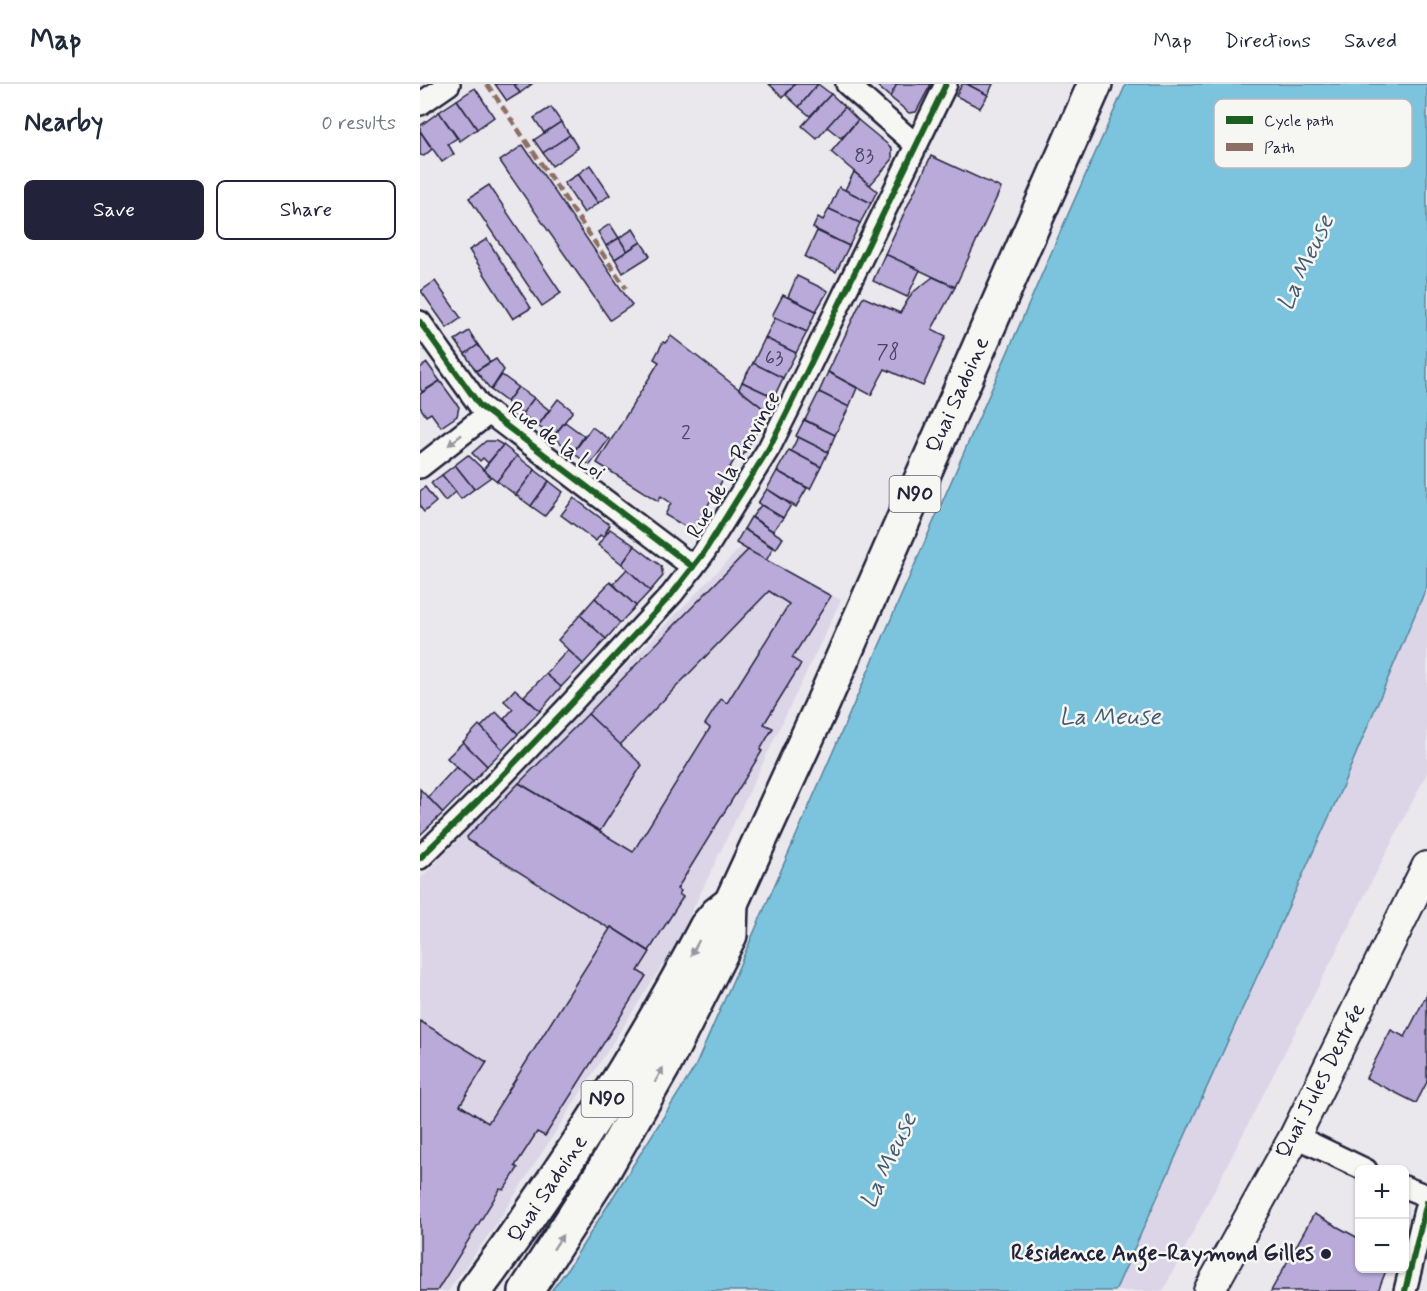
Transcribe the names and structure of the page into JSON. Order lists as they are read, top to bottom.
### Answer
{
  "streets": {
    "main road": ["Quai Sadoine", "N90", "Quai Jules Destrée"],
    "street": ["Rue de la Loi", "Rue de la Province"]
  },
  "crossings": [
    ["Rue de la Loi", "Rue de la Province"]
  ],
  "water": ["La Meuse"],
  "places": ["Résidence Ange-Raymond Gilles"],
  "house_numbers": [
    "83",
    "78",
    "63",
    "2"
  ],
  "legend": ["Cycle path", "Path"],
  "page": {
    "header": "Map",
    "nav": ["Map", "Directions", "Saved"],
    "heading": ["Nearby", "0 results"],
    "buttons": ["Save", "Share"],
    "map_buttons": ["+", "−"]
  }
}
